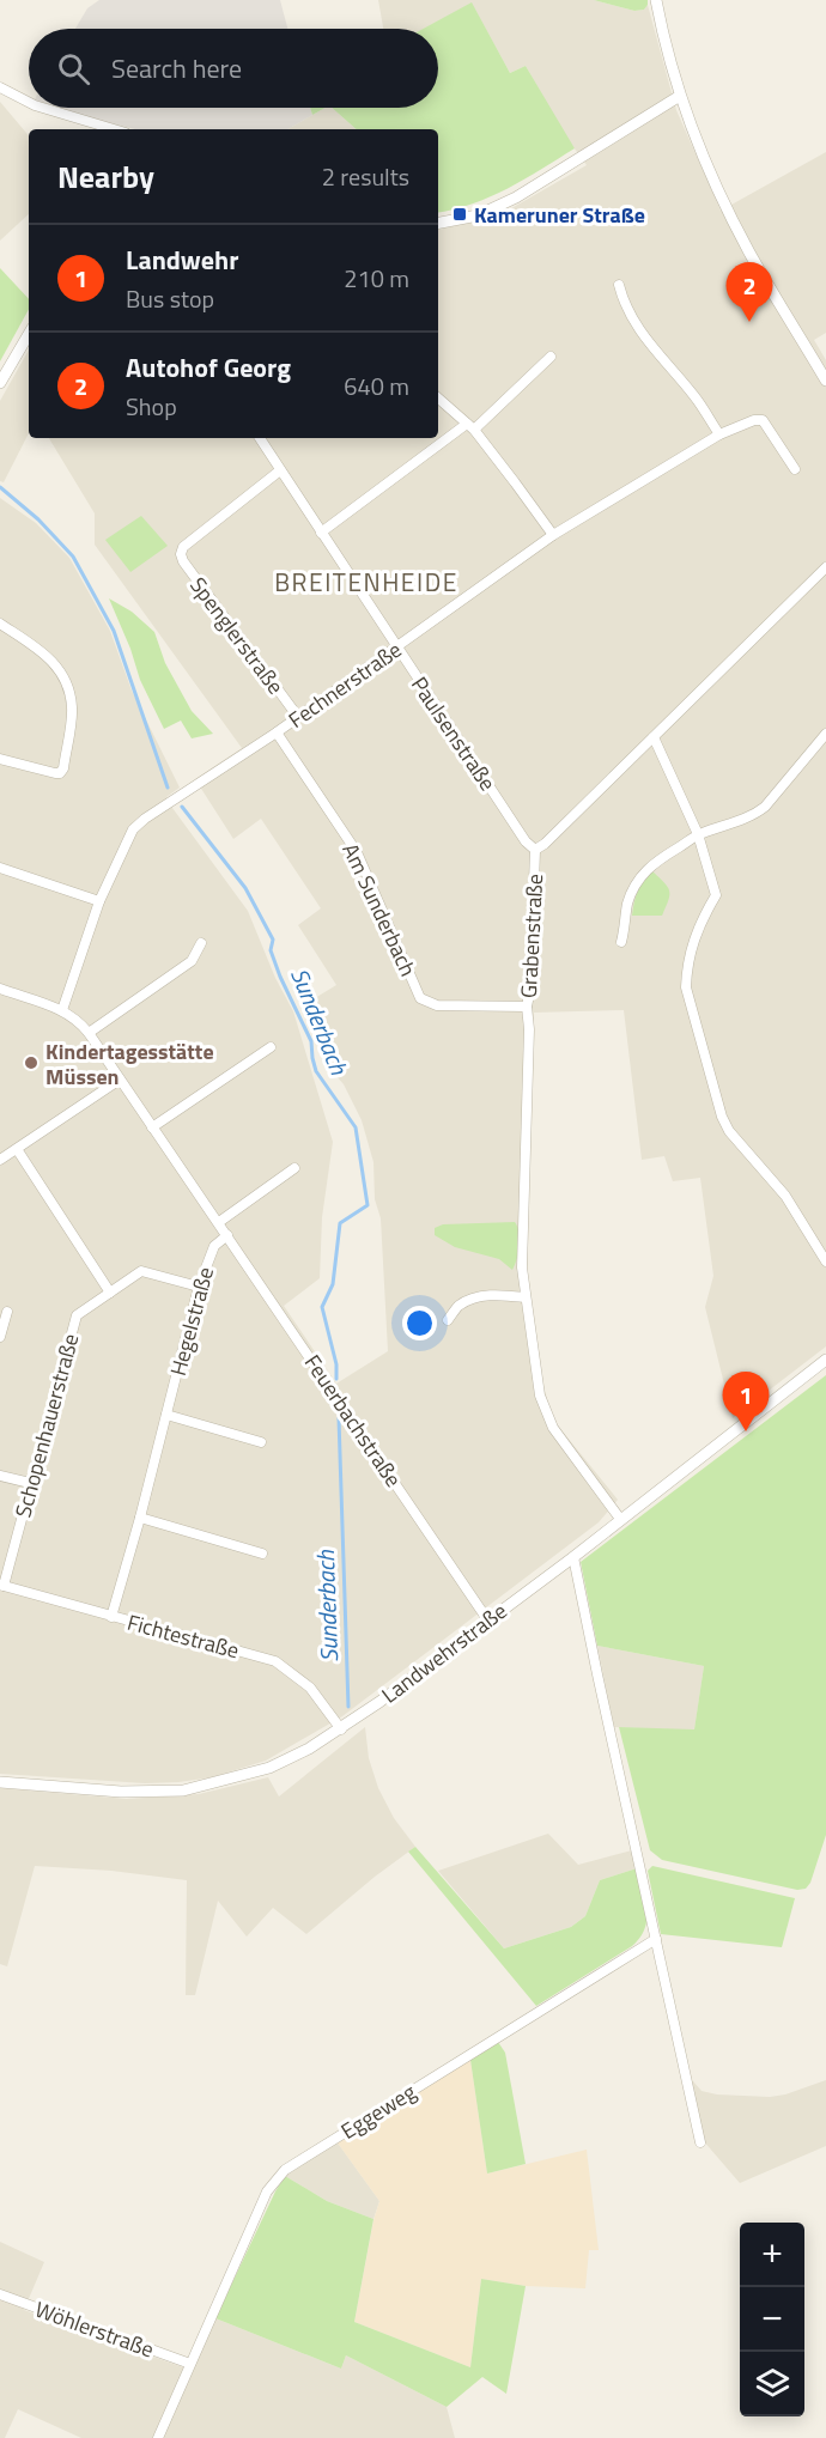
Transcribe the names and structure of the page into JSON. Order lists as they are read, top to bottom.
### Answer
{
  "streets": {
    "street": [
      "Spenglerstraße",
      "Fechnerstraße",
      "Paulsenstraße",
      "Am Sunderbach",
      "Grabenstraße",
      "Hegelstraße",
      "Feuerbachstraße",
      "Schopenhauerstraße",
      "Fichtestraße",
      "Landwehrstraße",
      "Eggeweg",
      "Wöhlerstraße"
    ]
  },
  "crossings": [
    ["Spenglerstraße", "Fechnerstraße"],
    ["Spenglerstraße", "Paulsenstraße"],
    ["Fechnerstraße", "Paulsenstraße"],
    ["Fechnerstraße", "Am Sunderbach"],
    ["Fechnerstraße", "Feuerbachstraße"],
    ["Paulsenstraße", "Grabenstraße"],
    ["Am Sunderbach", "Grabenstraße"],
    ["Grabenstraße", "Landwehrstraße"],
    ["Hegelstraße", "Feuerbachstraße"],
    ["Hegelstraße", "Schopenhauerstraße"],
    ["Hegelstraße", "Fichtestraße"],
    ["Feuerbachstraße", "Landwehrstraße"],
    ["Schopenhauerstraße", "Fichtestraße"],
    ["Fichtestraße", "Landwehrstraße"],
    ["Eggeweg", "Wöhlerstraße"]
  ],
  "districts": ["BREITENHEIDE"],
  "water": ["Sunderbach"],
  "places": {
    "transit": ["Kameruner Straße"],
    "other": ["Kindertagesstätte Müssen"]
  },
  "page": {
    "search": "Search here",
    "heading": ["Nearby", "2 results"],
    "list": [
      {
        "mark": "1",
        "name": "Landwehr",
        "note": "Bus stop",
        "value": "210 m"
      },
      {
        "mark": "2",
        "name": "Autohof Georg",
        "note": "Shop",
        "value": "640 m"
      }
    ],
    "pins": ["2", "1"],
    "map_buttons": ["+", "−"]
  }
}
